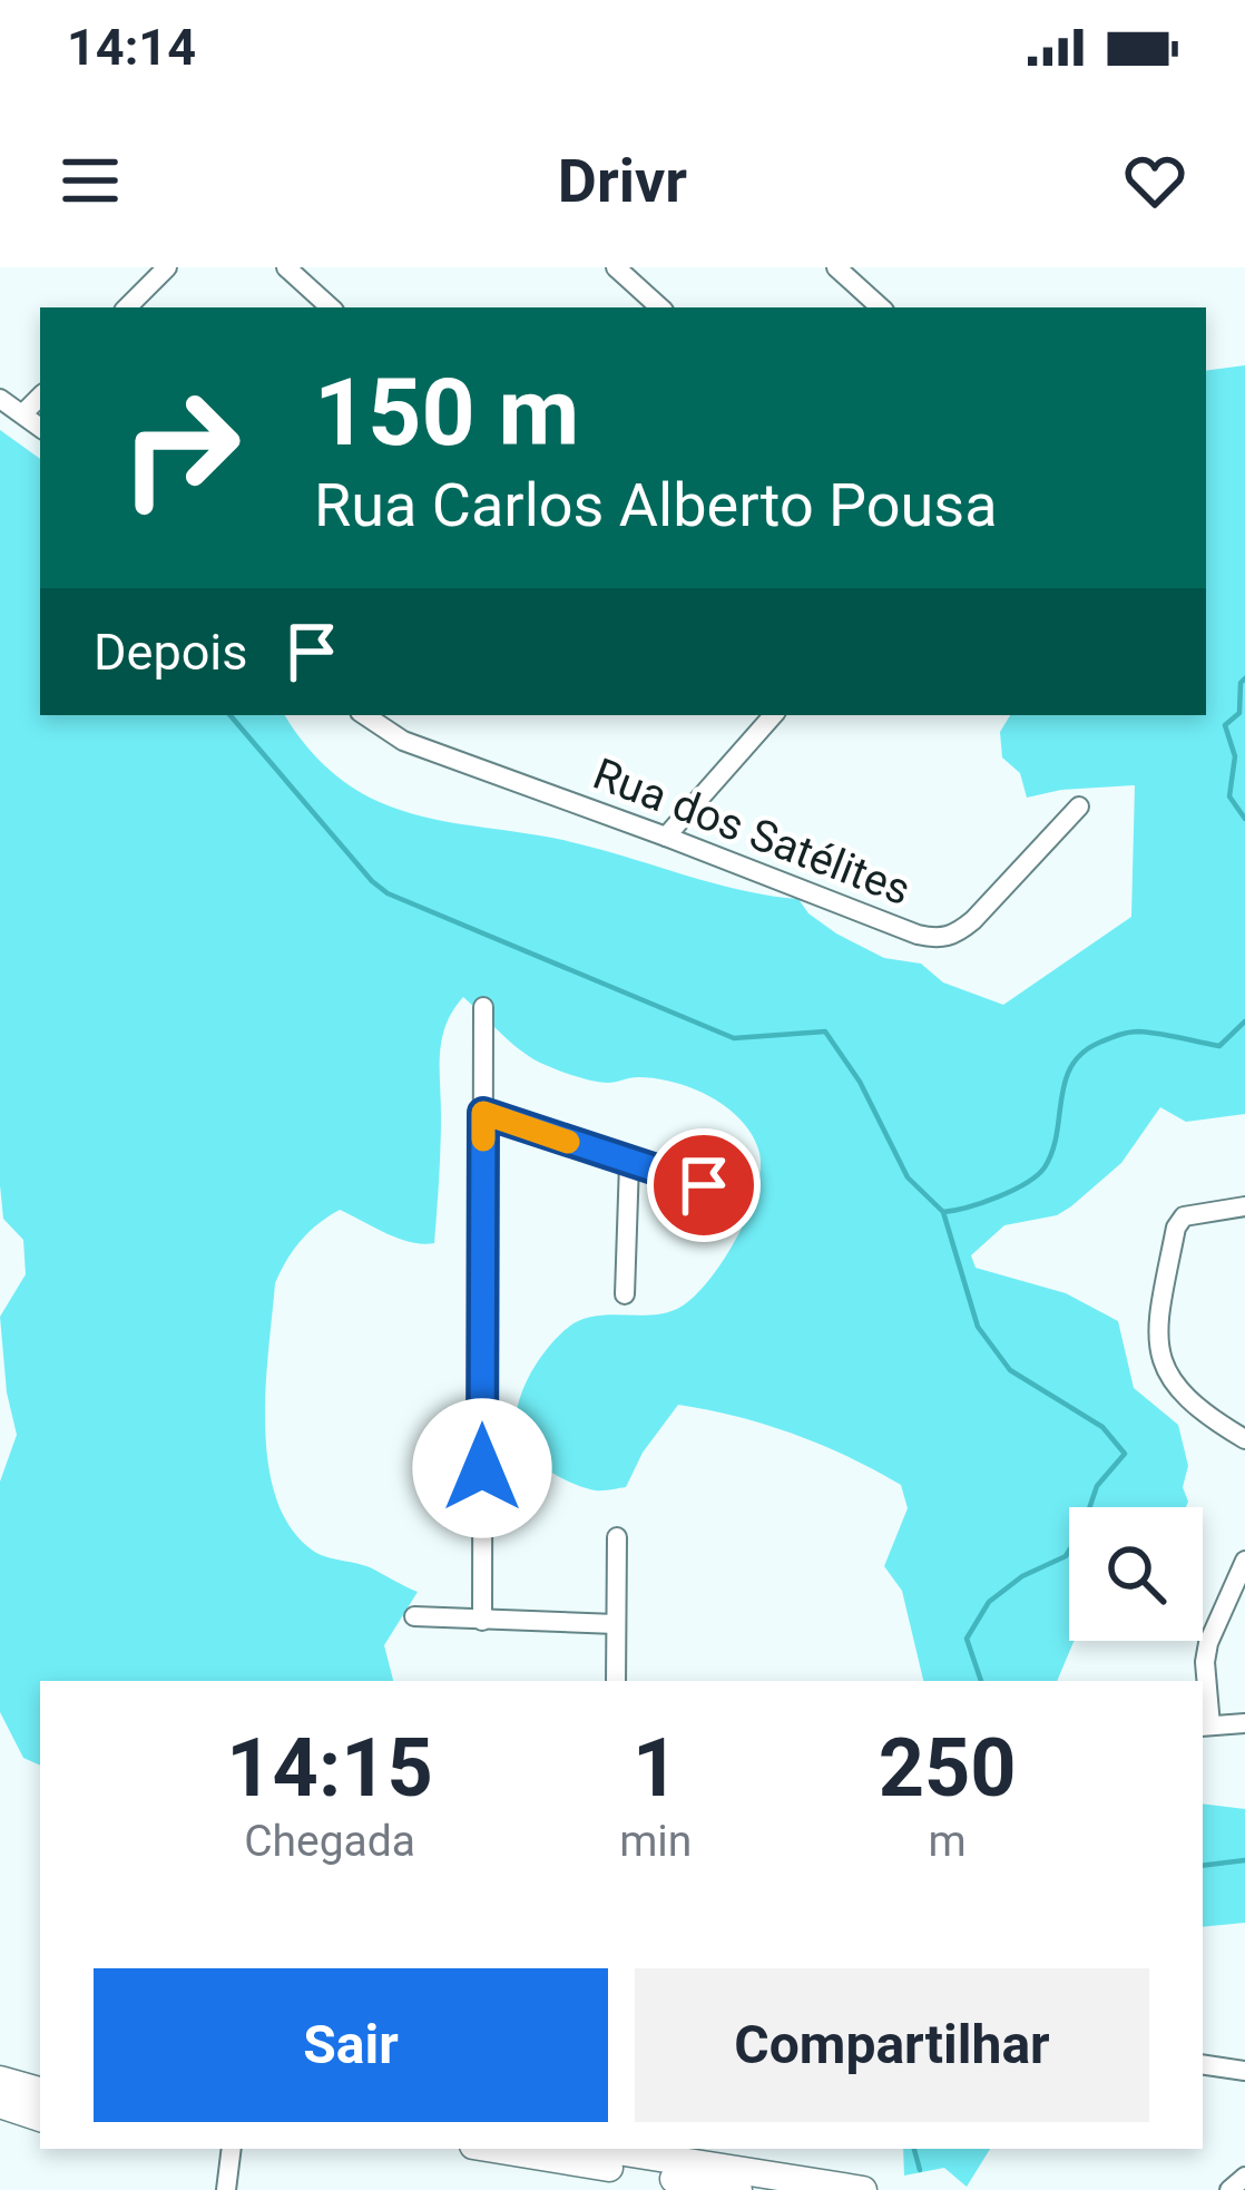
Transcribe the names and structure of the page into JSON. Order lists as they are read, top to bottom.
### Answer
{
  "streets": {
    "street": ["Rua dos Satélites"]
  },
  "page": {
    "status": "14:14",
    "header": "Drivr",
    "turn": ["150 m", "Rua Carlos Alberto Pousa"],
    "then": "Depois",
    "eta": [
      "14:15",
      "Chegada",
      "1",
      "min",
      "250",
      "m"
    ],
    "buttons": ["Sair", "Compartilhar"]
  }
}
